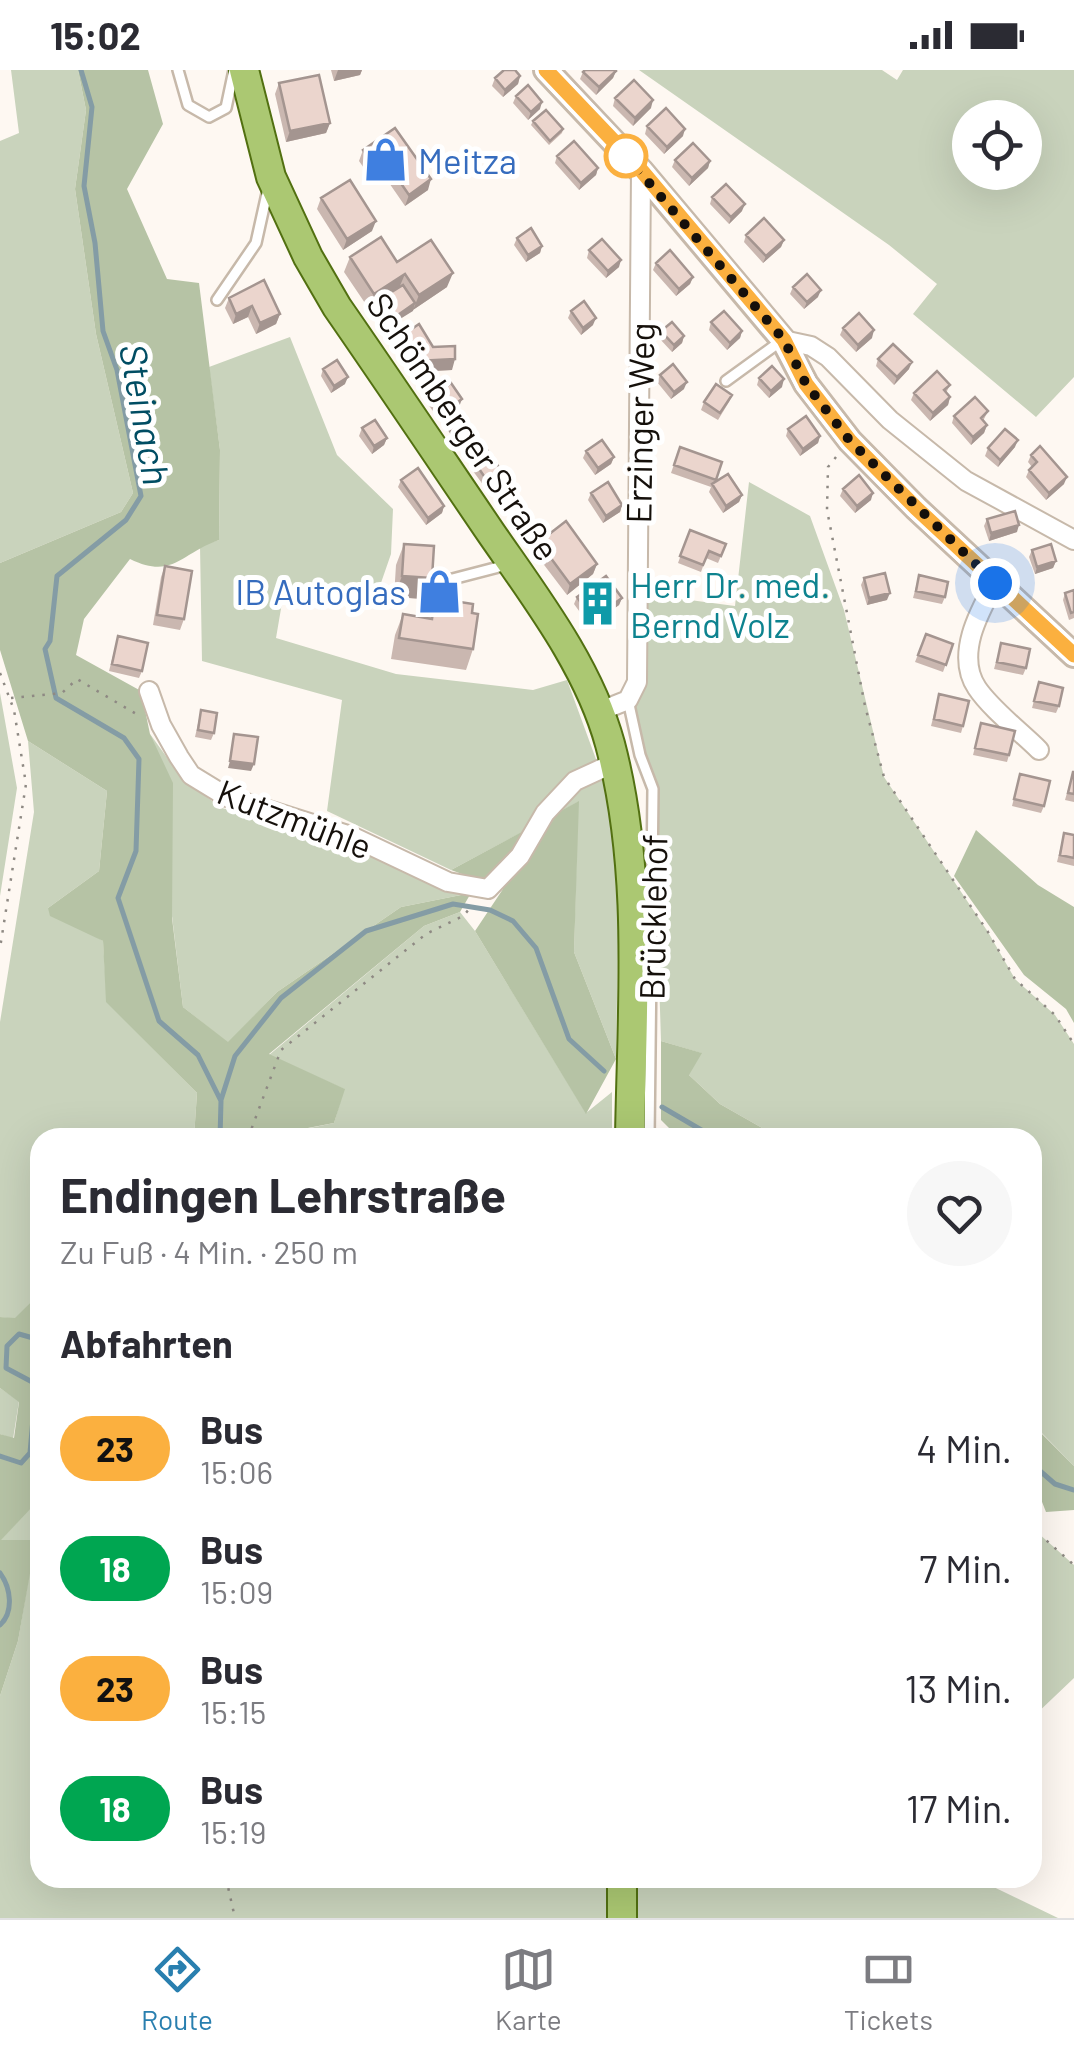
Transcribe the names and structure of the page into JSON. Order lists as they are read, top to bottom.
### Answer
{
  "streets": {
    "main road": ["Schömberger Straße"],
    "street": ["Erzinger Weg", "Kutzmühle"],
    "lane": ["Brücklehof"]
  },
  "crossings": [
    ["Erzinger Weg", "Brücklehof"],
    ["Schömberger Straße", "Kutzmühle"]
  ],
  "water": ["Steinach"],
  "places": {
    "shop": ["Meitza", "IB Autoglas"],
    "building": ["Herr Dr. med. Bernd Volz"]
  },
  "lines": ["bus line 23"],
  "page": {
    "status": "15:02",
    "heading": [
      ["Endingen Lehrstraße", "Zu Fuß · 4 Min. · 250 m"],
      "Abfahrten"
    ],
    "list": [
      {
        "mark": "23",
        "name": "Bus",
        "note": "15:06",
        "value": "4 Min."
      },
      {
        "mark": "18",
        "name": "Bus",
        "note": "15:09",
        "value": "7 Min."
      },
      {
        "mark": "23",
        "name": "Bus",
        "note": "15:15",
        "value": "13 Min."
      },
      {
        "mark": "18",
        "name": "Bus",
        "note": "15:19",
        "value": "17 Min."
      }
    ],
    "tabs": ["Route", "Karte", "Tickets"]
  }
}
